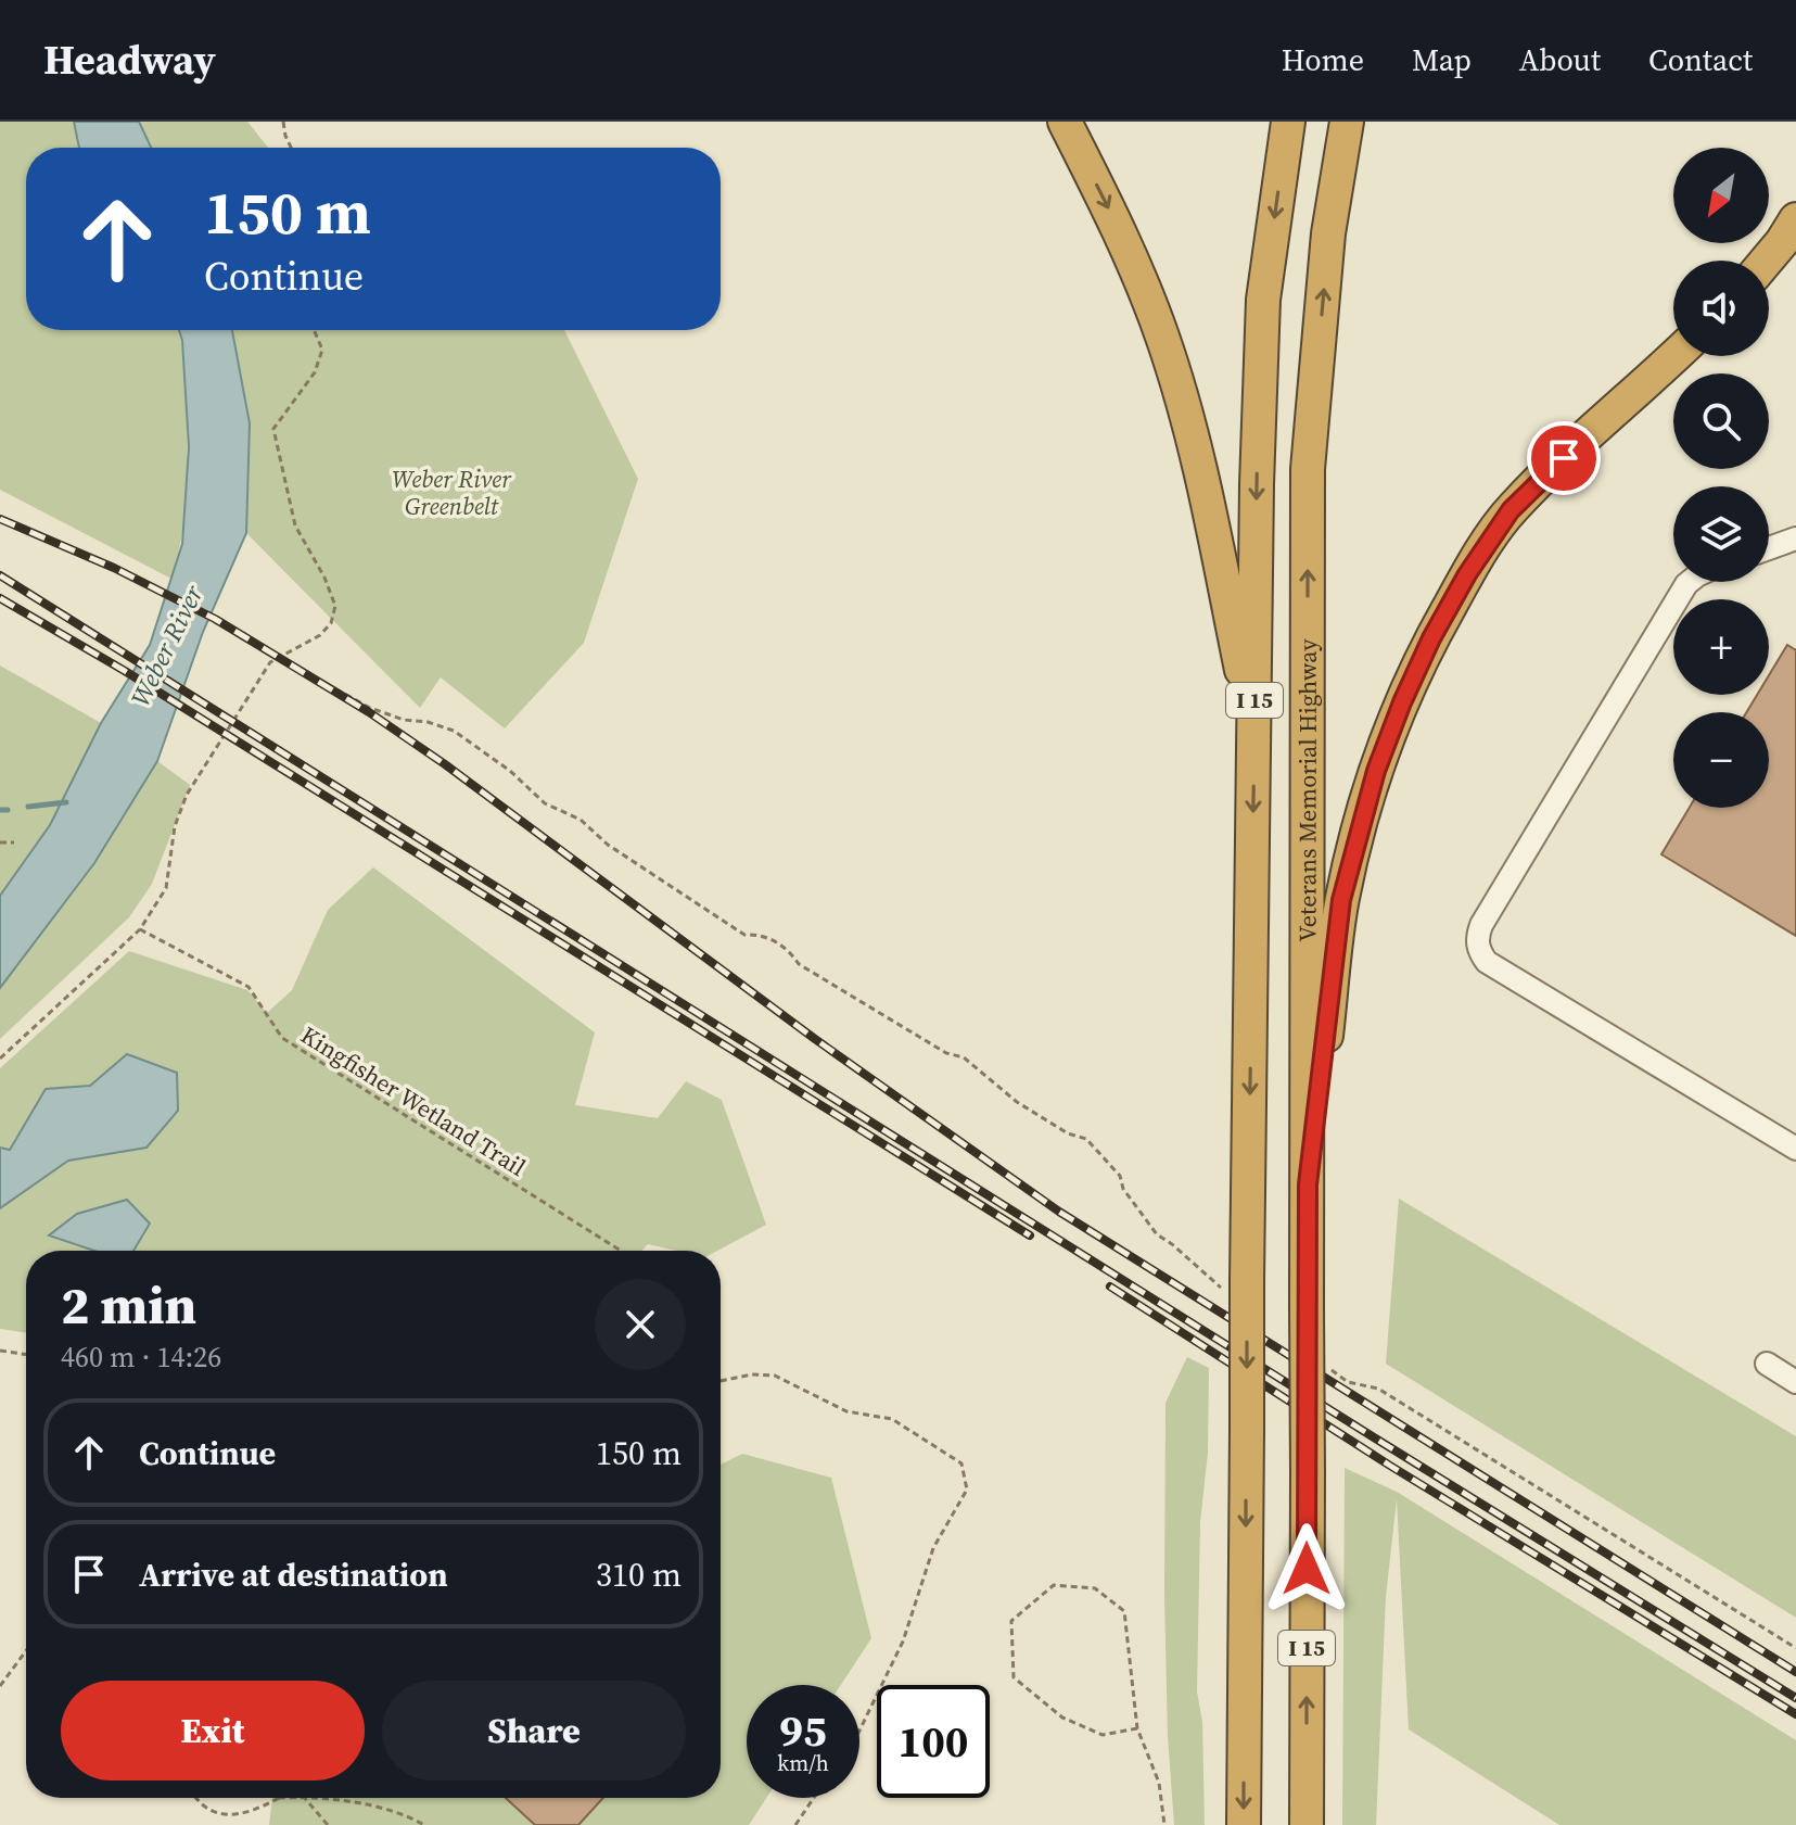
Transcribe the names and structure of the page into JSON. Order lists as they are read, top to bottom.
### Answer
{
  "streets": {
    "highway": ["I 15", "Veterans Memorial Highway"],
    "path": ["Kingfisher Wetland Trail"]
  },
  "water": ["Weber River"],
  "parks": ["Weber River Greenbelt"],
  "north": "bottom left",
  "page": {
    "header": "Headway",
    "nav": [
      "Home",
      "Map",
      "About",
      "Contact"
    ],
    "map_buttons": ["+", "−"],
    "turn": ["150 m", "Continue"],
    "heading": ["2 min", "460 m · 14:26"],
    "list": [
      {
        "name": "Continue",
        "value": "150 m"
      },
      {
        "name": "Arrive at destination",
        "value": "310 m"
      }
    ],
    "buttons": ["Exit", "Share"],
    "speed": "95 km/h",
    "limit": "100"
  }
}
